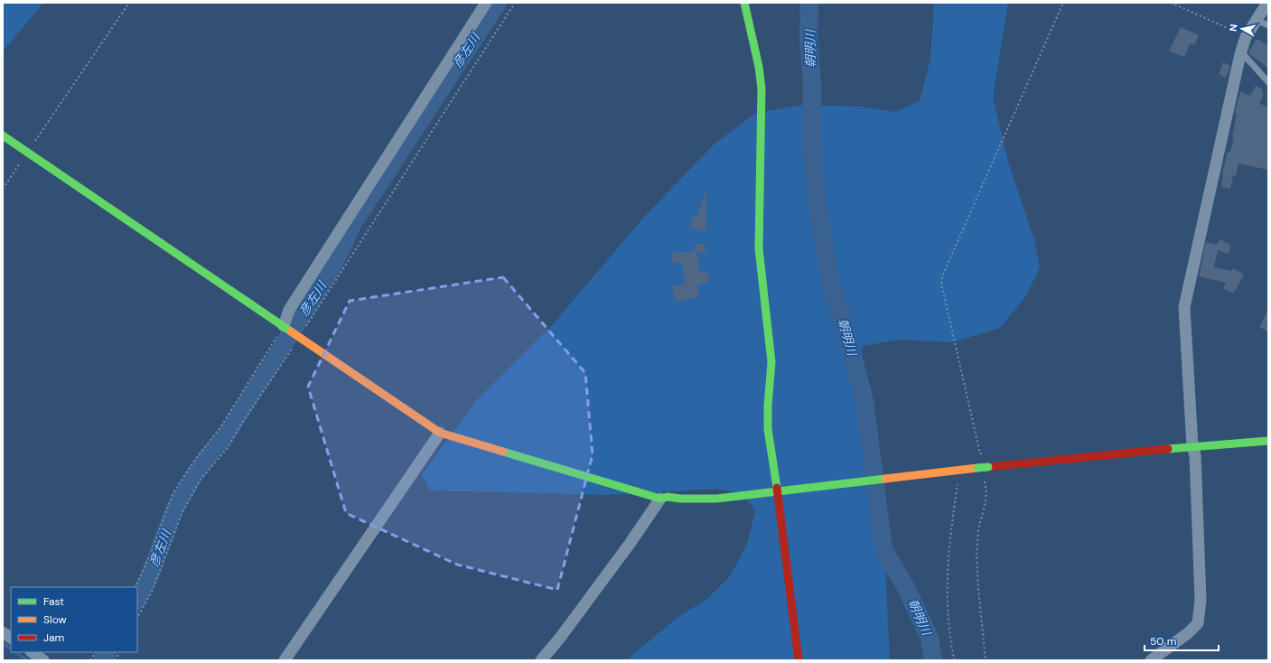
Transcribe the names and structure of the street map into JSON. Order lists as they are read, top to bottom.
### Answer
{
  "water": ["朝明川", "彦左川"],
  "legend": ["Fast", "Slow", "Jam"],
  "scale_bar": "50 m",
  "north": "left"
}
